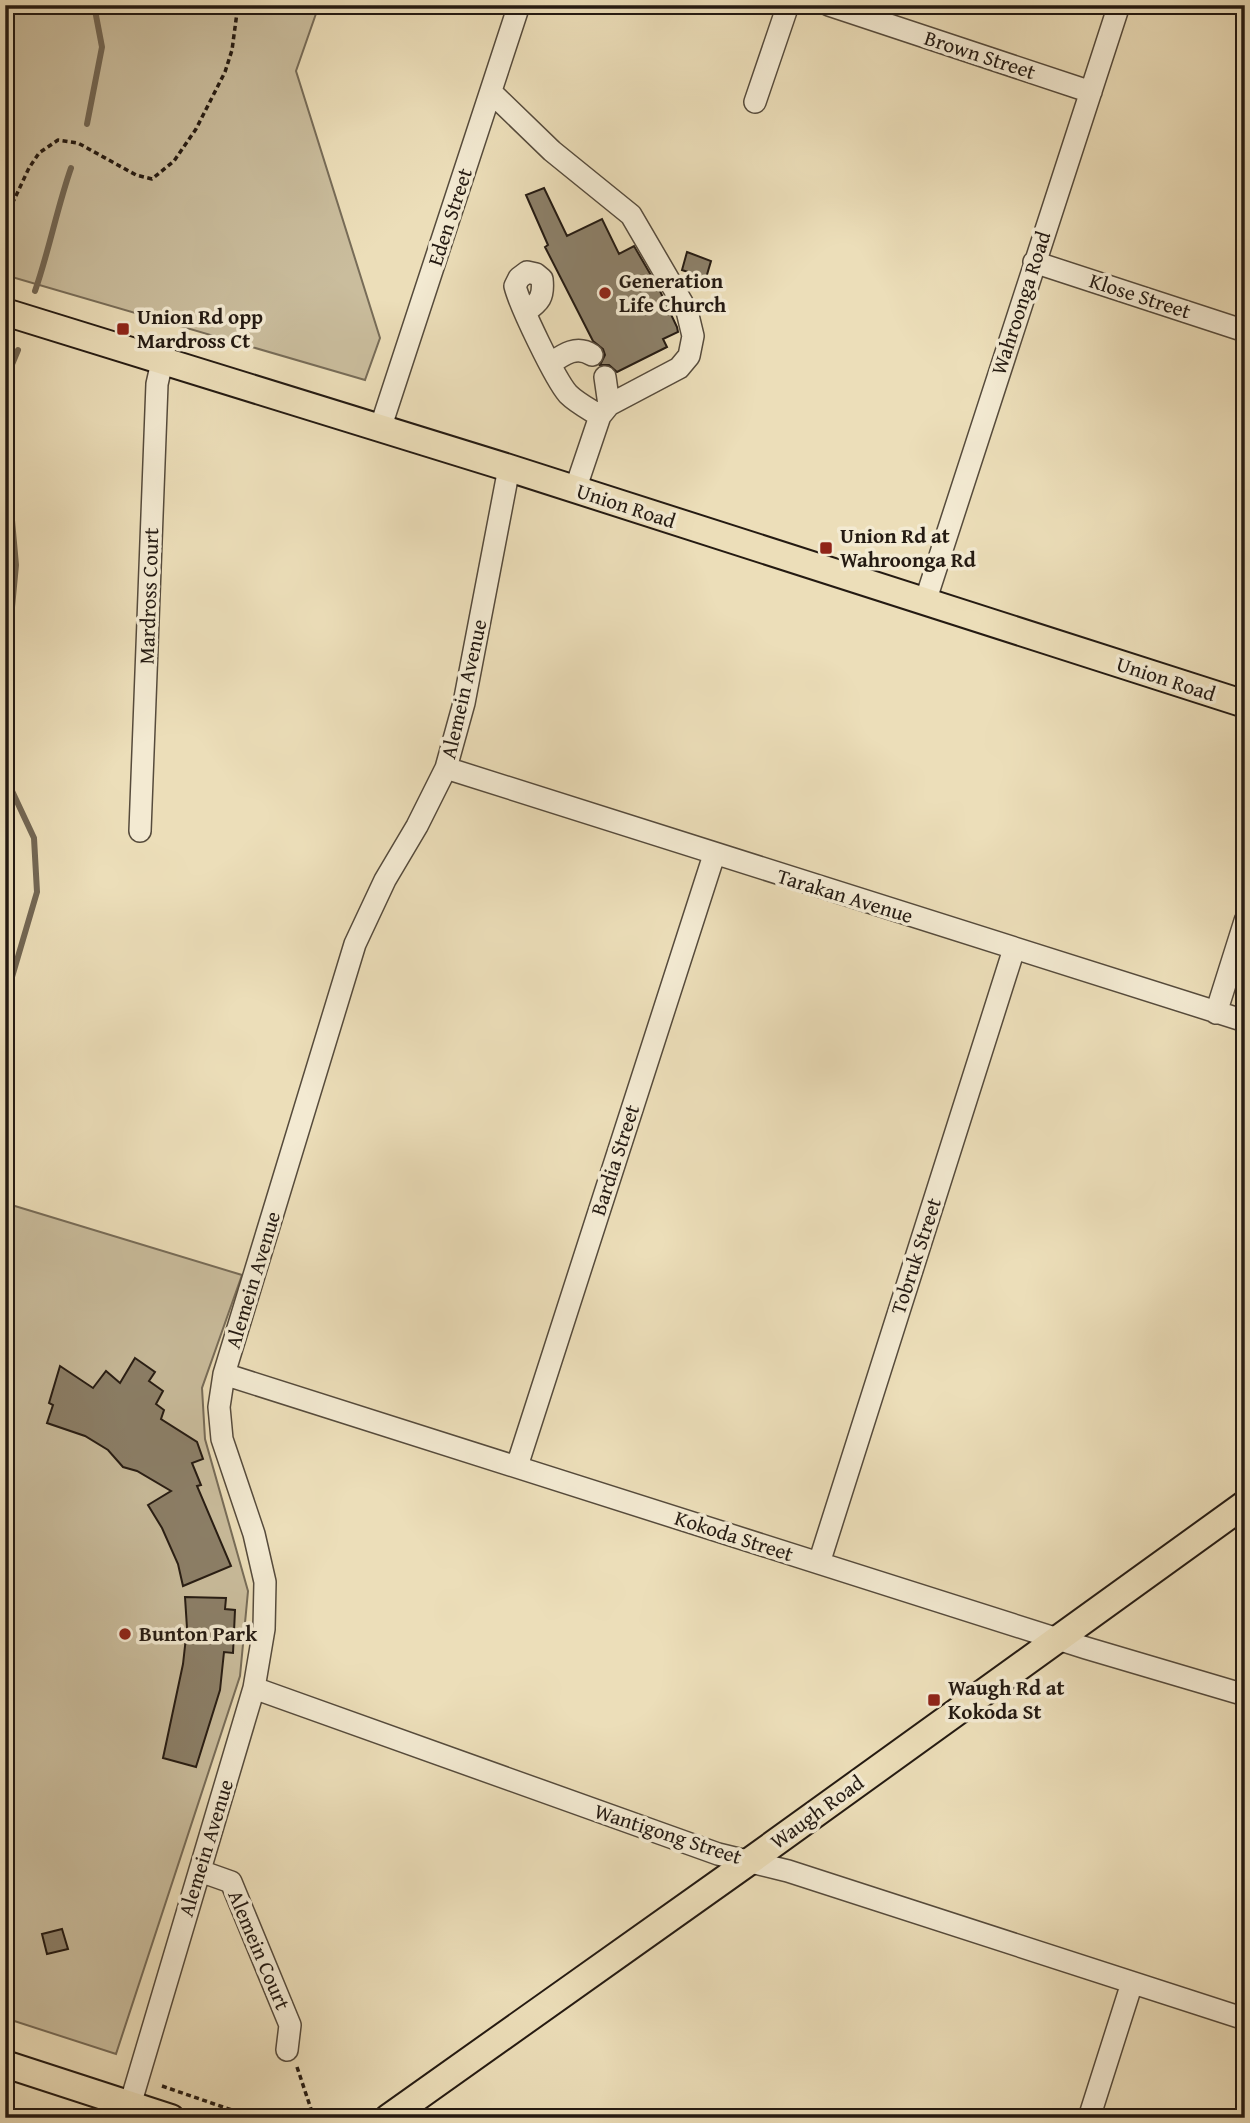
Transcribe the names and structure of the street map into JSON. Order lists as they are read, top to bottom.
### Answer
{
  "streets": {
    "main road": ["Union Road", "Waugh Road"],
    "street": [
      "Brown Street",
      "Eden Street",
      "Klose Street",
      "Wahroonga Road",
      "Mardross Court",
      "Alemein Avenue",
      "Tarakan Avenue",
      "Bardia Street",
      "Tobruk Street",
      "Kokoda Street",
      "Wantigong Street",
      "Alemein Court"
    ]
  },
  "crossings": [
    ["Brown Street", "Wahroonga Road"],
    ["Eden Street", "Union Road"],
    ["Klose Street", "Wahroonga Road"],
    ["Wahroonga Road", "Union Road"],
    ["Union Road", "Mardross Court"],
    ["Union Road", "Alemein Avenue"],
    ["Alemein Avenue", "Tarakan Avenue"],
    ["Alemein Avenue", "Kokoda Street"],
    ["Alemein Avenue", "Wantigong Street"],
    ["Alemein Avenue", "Alemein Court"],
    ["Tarakan Avenue", "Bardia Street"],
    ["Tarakan Avenue", "Tobruk Street"],
    ["Bardia Street", "Kokoda Street"],
    ["Tobruk Street", "Kokoda Street"],
    ["Kokoda Street", "Waugh Road"],
    ["Waugh Road", "Wantigong Street"]
  ],
  "places": {
    "other": ["Generation Life Church", "Bunton Park"],
    "transit": ["Union Rd opp Mardross Ct", "Union Rd at Wahroonga Rd", "Waugh Rd at Kokoda St"]
  }
}
